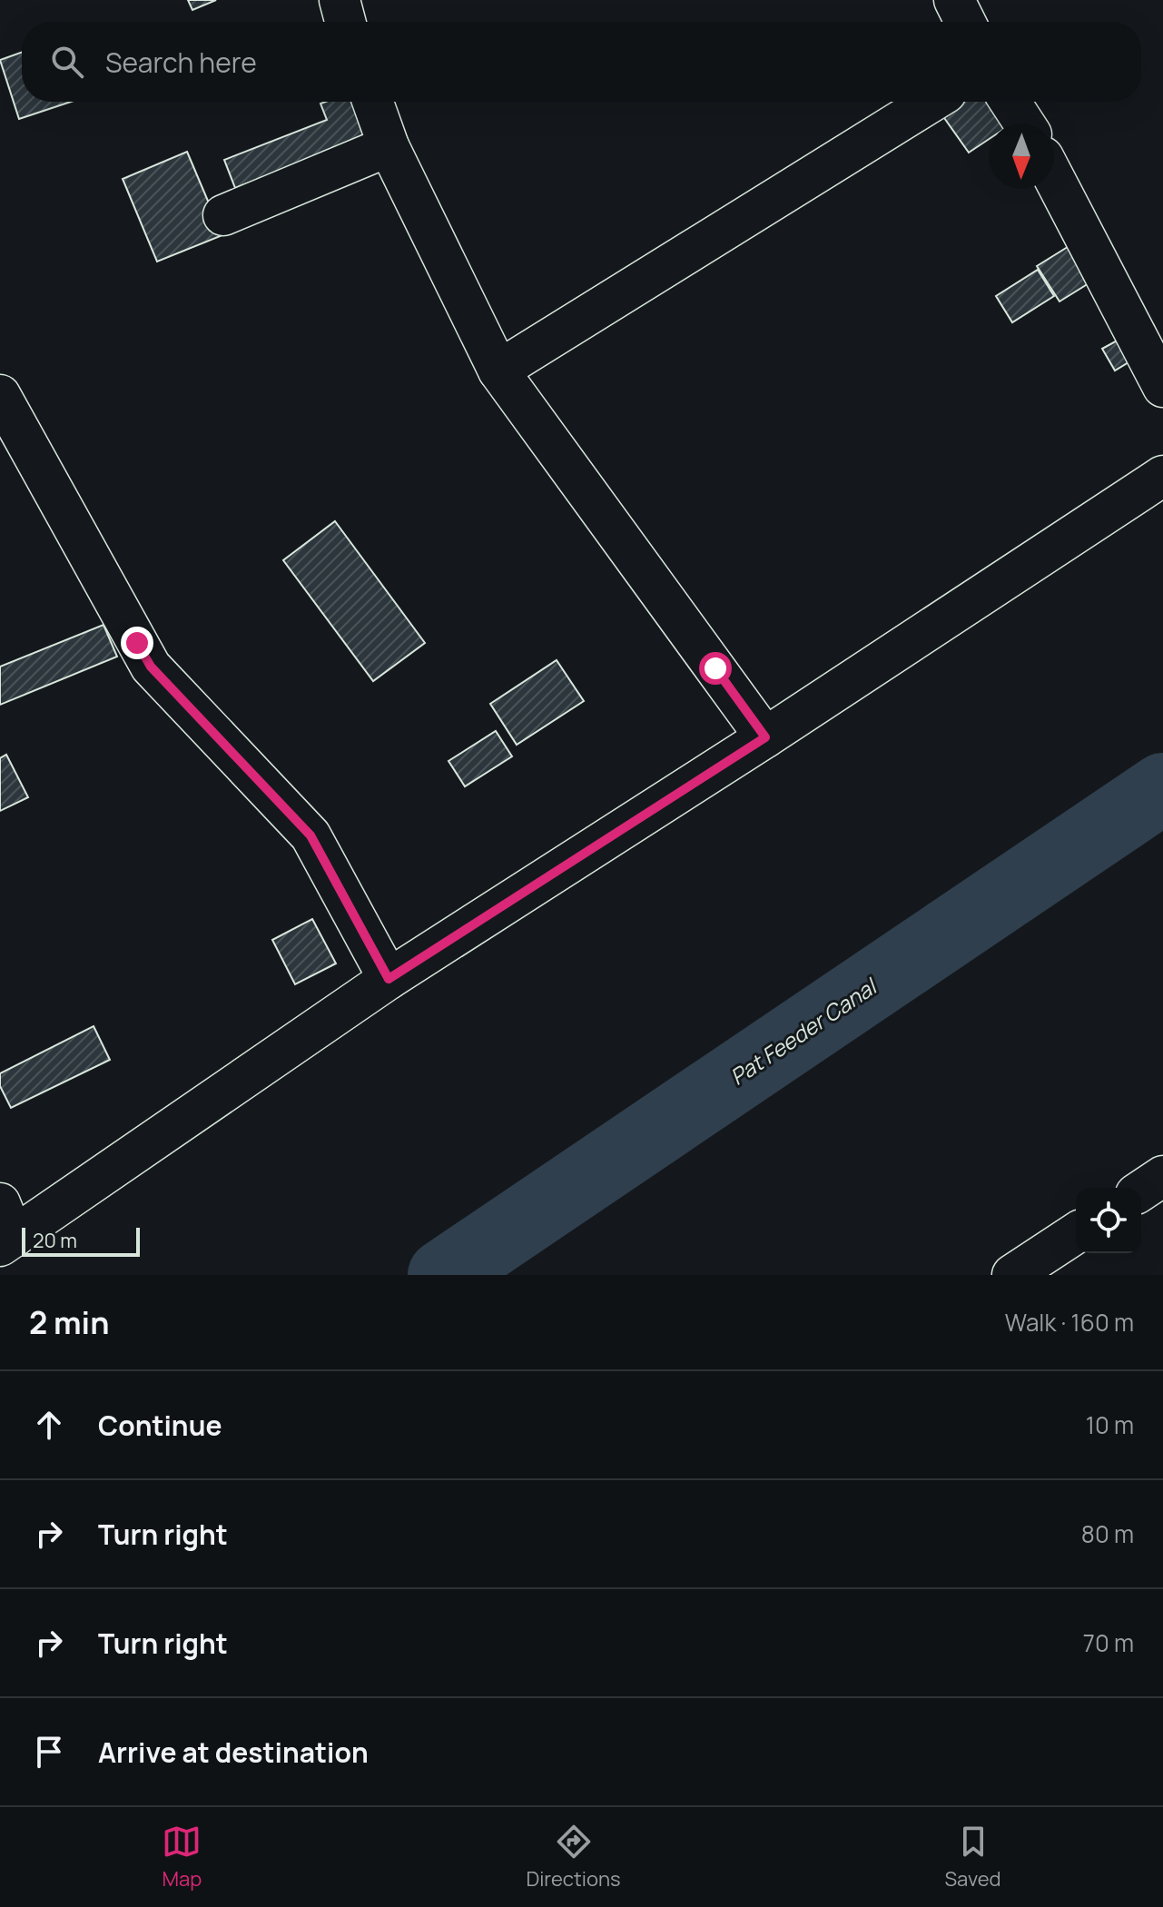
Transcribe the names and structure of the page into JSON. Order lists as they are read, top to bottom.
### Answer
{
  "water": ["Pat Feeder Canal"],
  "scale_bar": "20 m",
  "north": "bottom",
  "page": {
    "search": "Search here",
    "scale": "20 m",
    "heading": ["2 min", "Walk · 160 m"],
    "list": [
      ["Continue", "10 m"],
      ["Turn right", "80 m"],
      ["Turn right", "70 m"],
      "Arrive at destination"
    ],
    "nav": ["Map", "Directions", "Saved"]
  }
}
